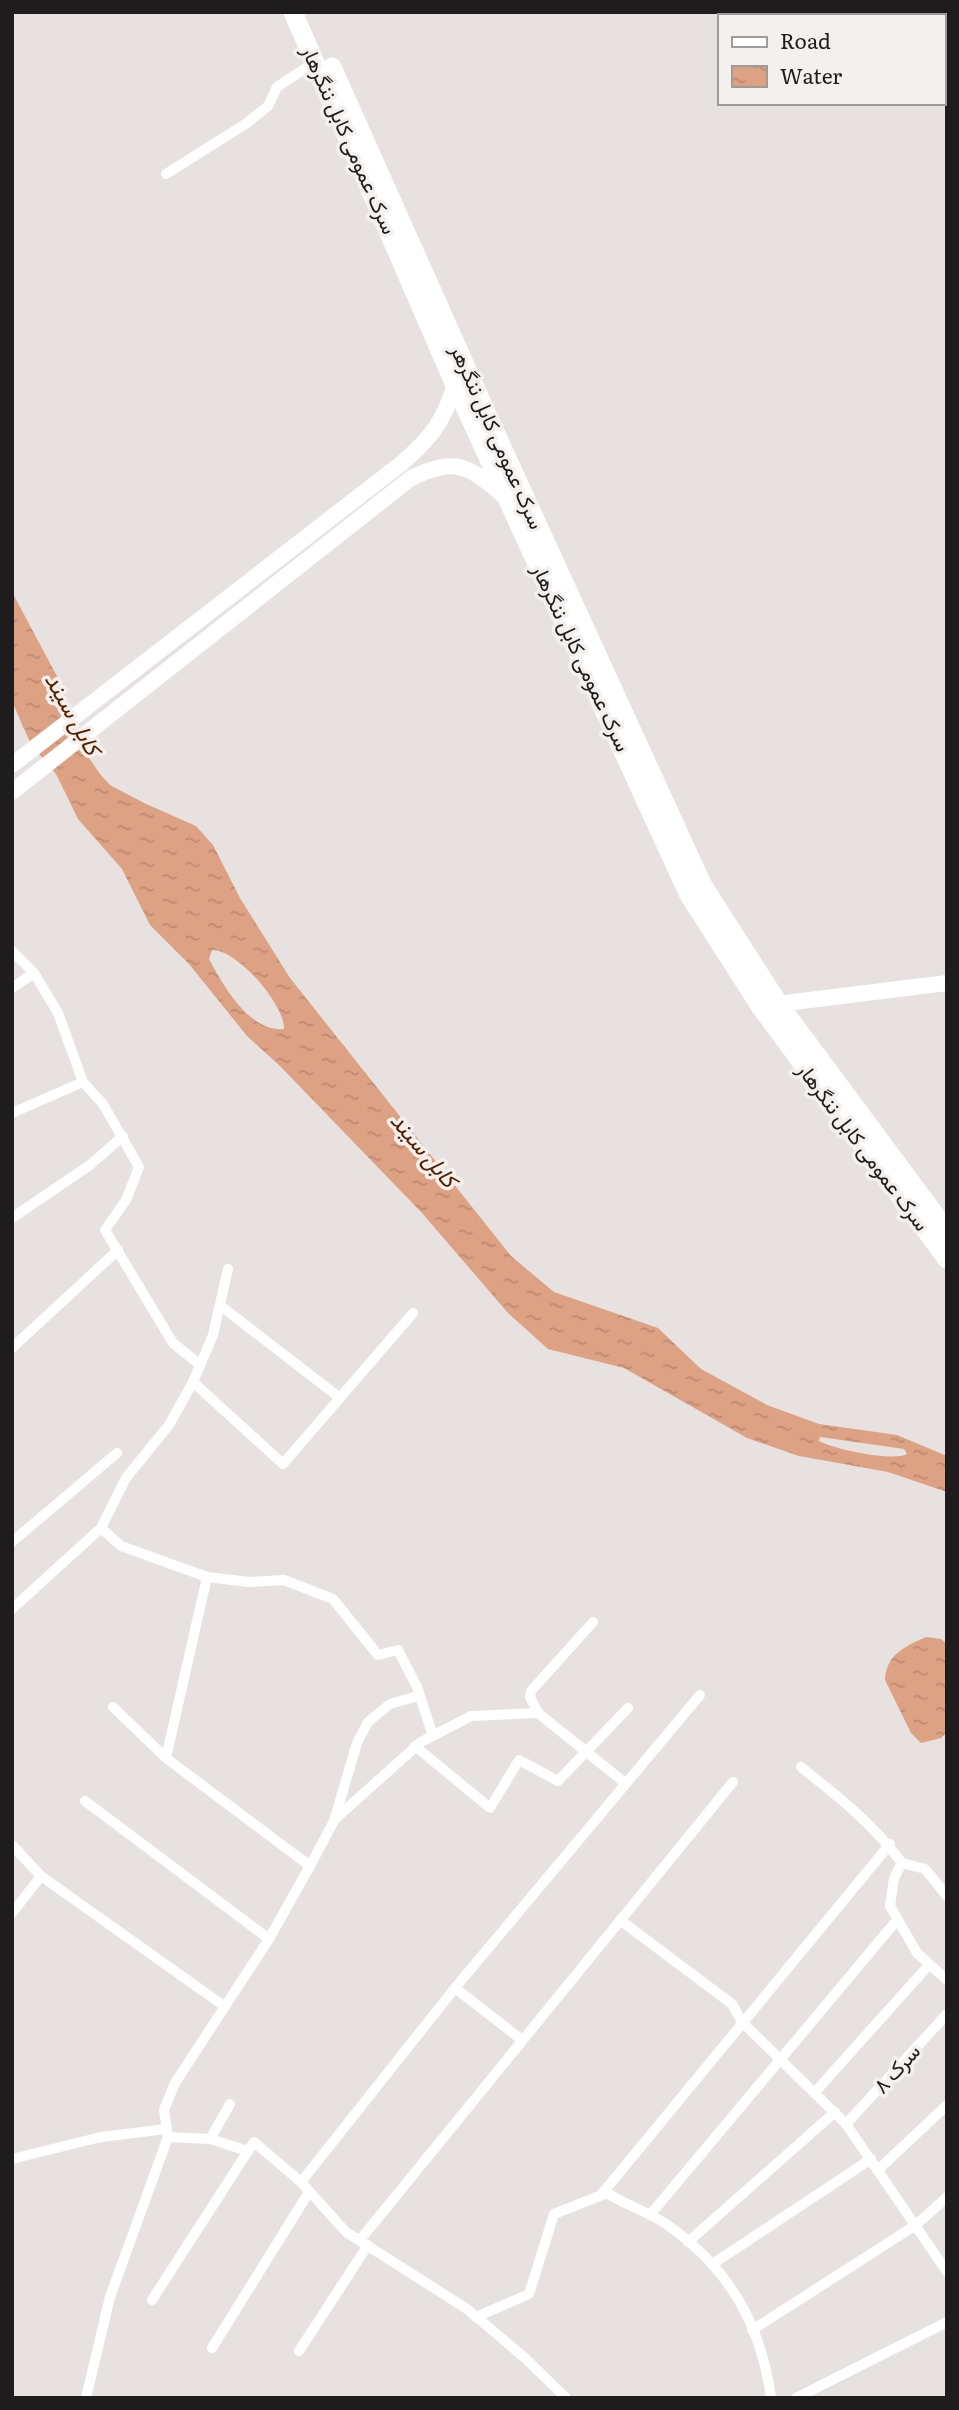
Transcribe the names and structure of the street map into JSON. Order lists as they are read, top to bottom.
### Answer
{
  "streets": {
    "highway": ["سرک عمومی کابل ننگرهار", "سرک عمومی کابل ننگرهر"],
    "street": ["سرک ۸"]
  },
  "crossings": [
    ["سرک عمومی کابل ننگرهار", "سرک عمومی کابل ننگرهر"]
  ],
  "water": ["کابل سيند"],
  "legend": ["Road", "Water"]
}
